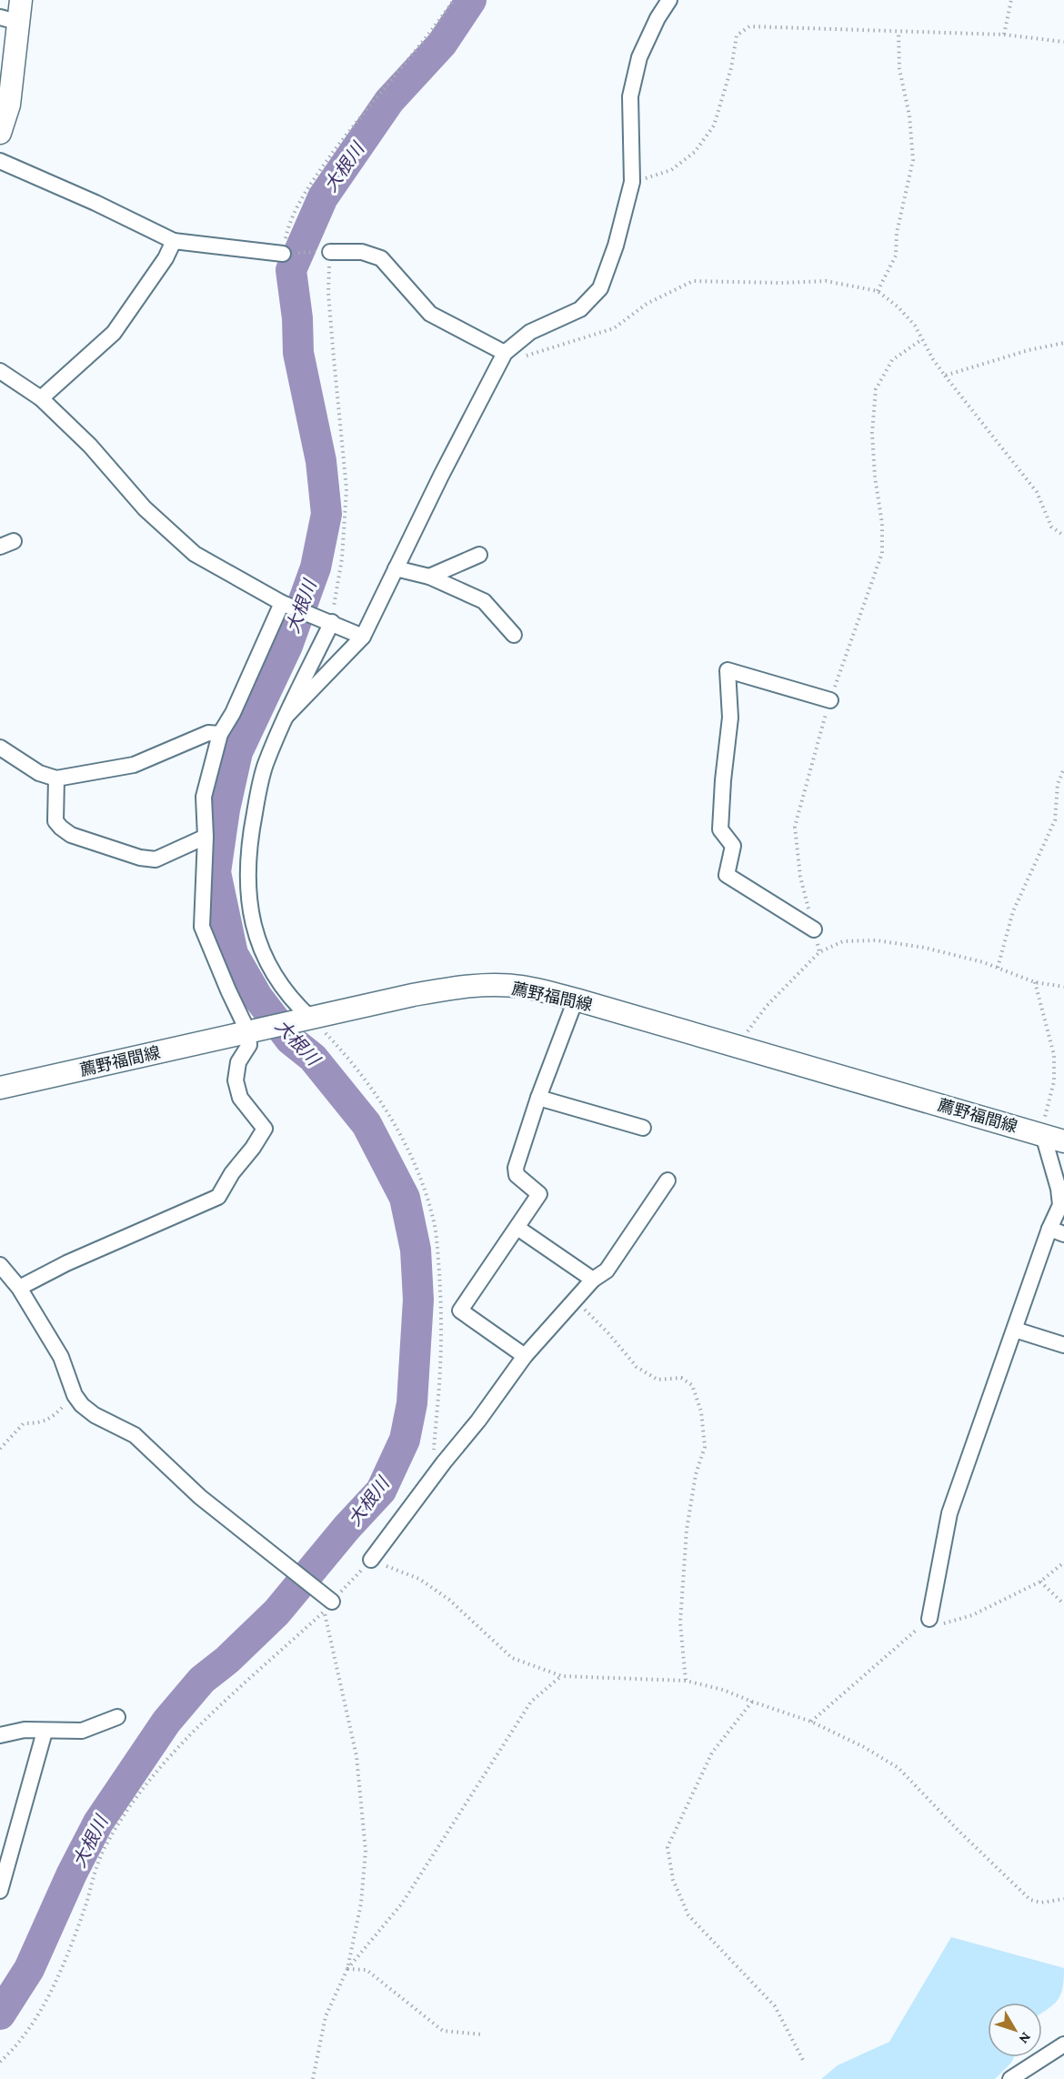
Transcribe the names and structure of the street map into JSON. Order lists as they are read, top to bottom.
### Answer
{
  "streets": {
    "main road": ["薦野福間線"]
  },
  "water": ["大根川"],
  "north": "bottom right"
}
